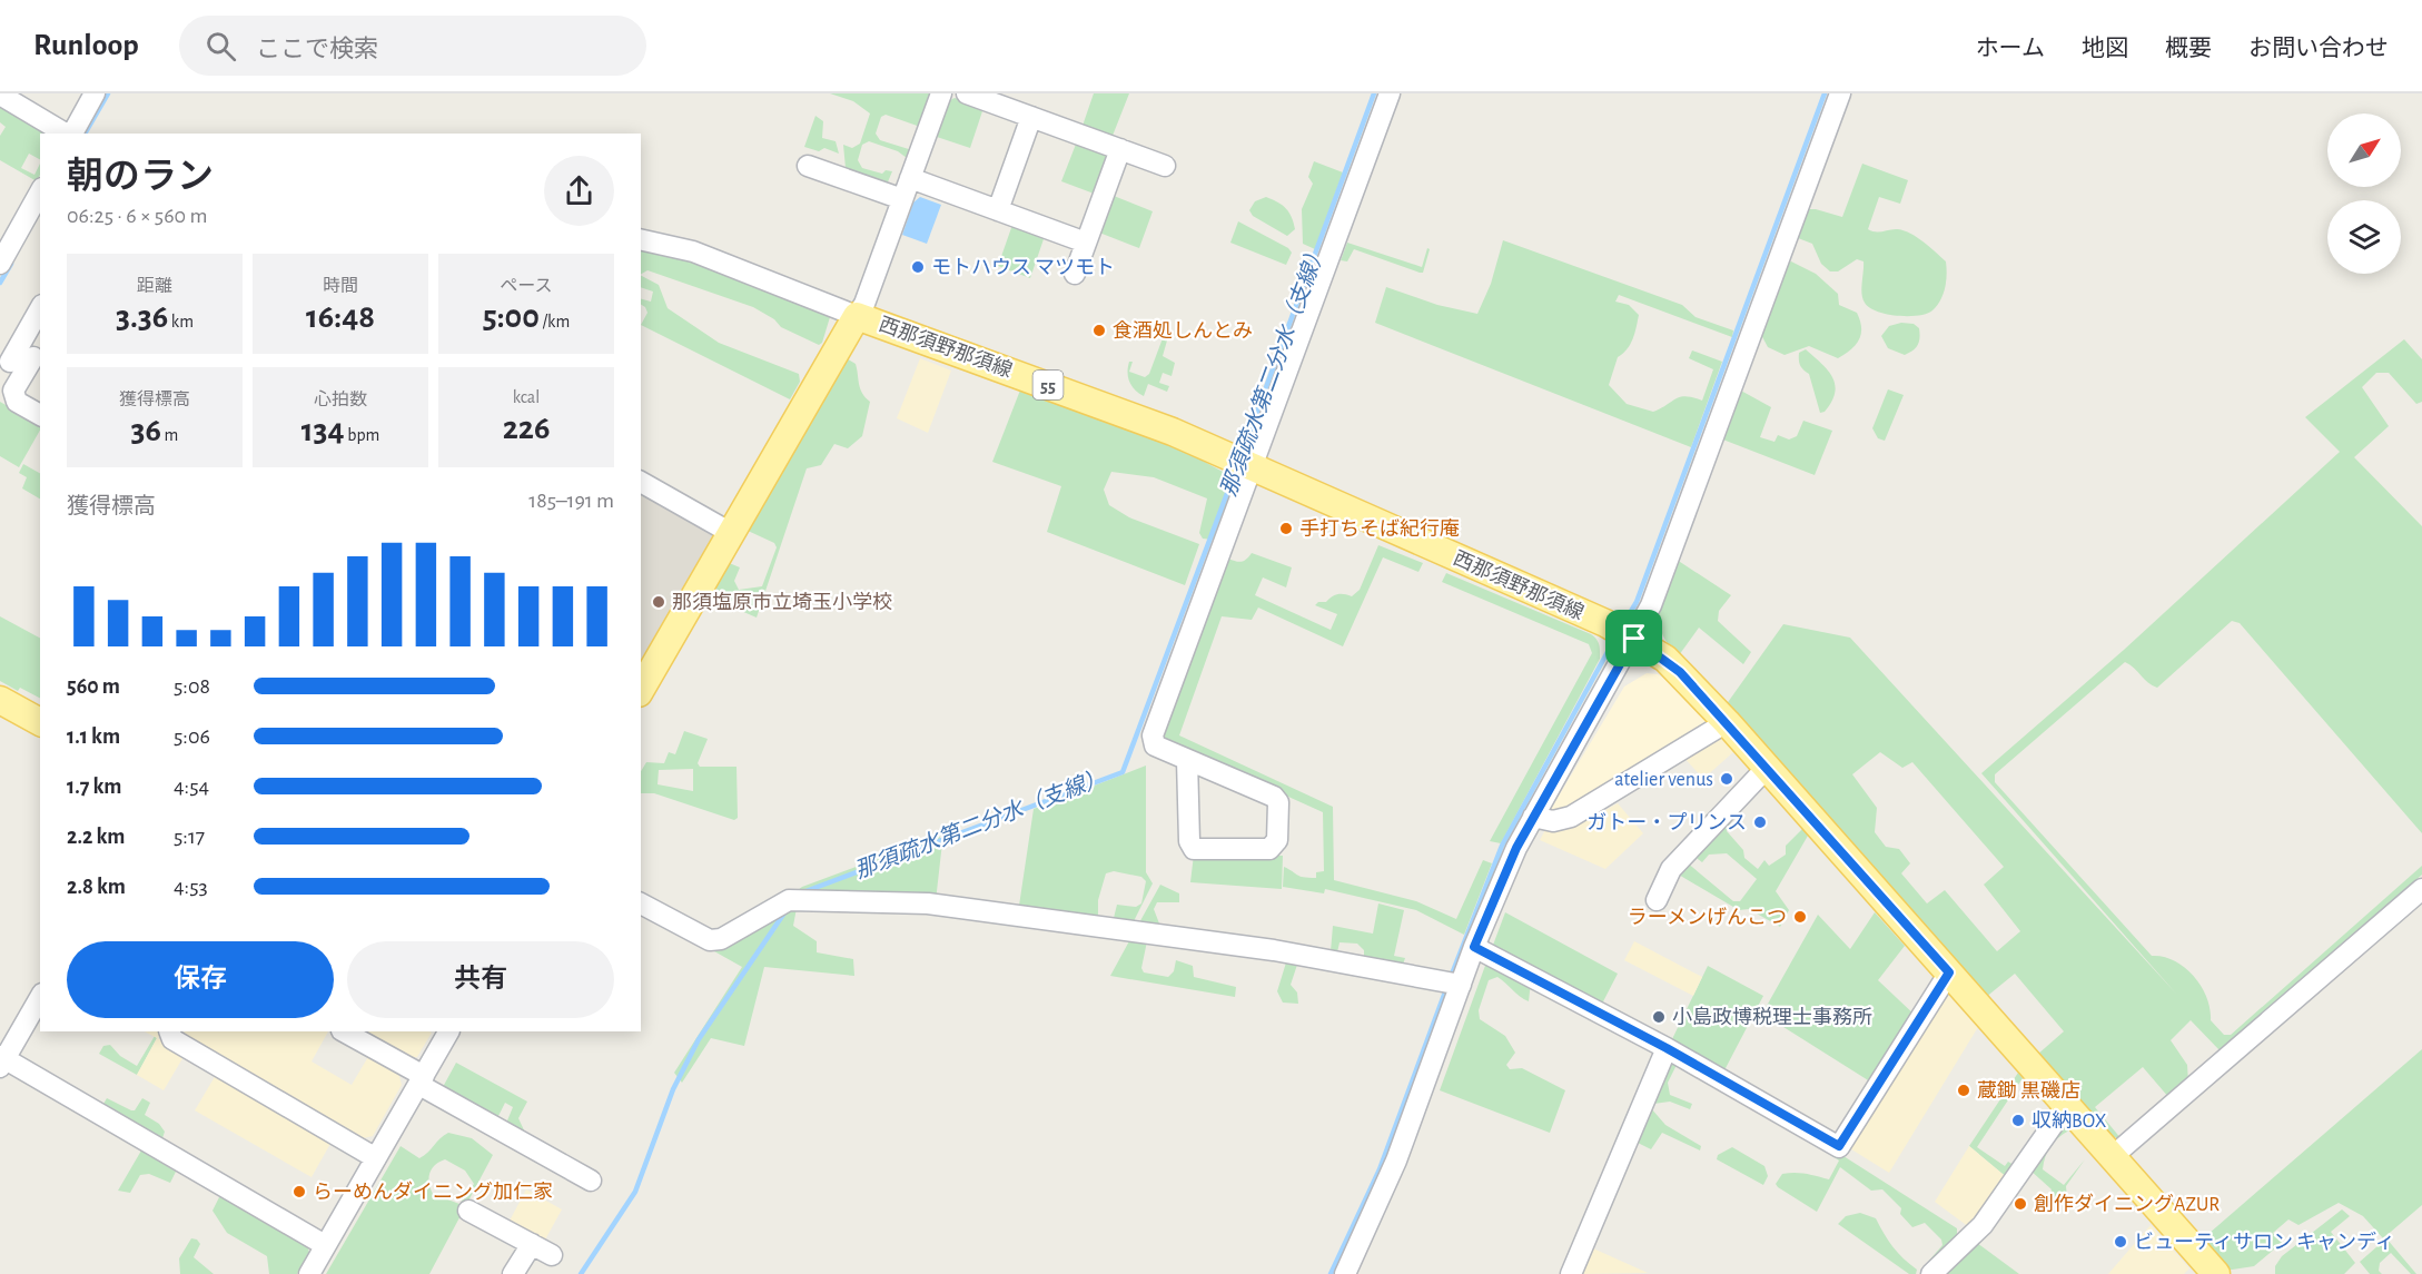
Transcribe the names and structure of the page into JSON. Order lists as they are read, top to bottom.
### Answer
{
  "streets": {
    "main road": ["西那須野那須線", "55"]
  },
  "water": ["那須疏水第二分水（支線）"],
  "places": [
    "モトハウス マツモト",
    "食酒処しんとみ",
    "手打ちそば紀行庵",
    "那須塩原市立埼玉小学校",
    "atelier venus",
    "ガトー・プリンス",
    "ラーメンげんこつ",
    "小島政博税理士事務所",
    "蔵鋤 黒磯店",
    "収納BOX",
    "らーめんダイニング加仁家",
    "創作ダイニングAZUR",
    "ビューティサロン キャンディ"
  ],
  "north": "top right",
  "page": {
    "header": "Runloop",
    "search": "ここで検索",
    "nav": [
      "ホーム",
      "地図",
      "概要",
      "お問い合わせ"
    ],
    "heading": ["朝のラン", "06:25 · 6 × 560 m"],
    "stats": [
      ["距離", "3.36 km"],
      ["時間", "16:48"],
      ["ペース", "5:00 /km"],
      ["獲得標高", "36 m"],
      ["心拍数", "134 bpm"],
      ["kcal", "226"]
    ],
    "chart": ["獲得標高", "185–191 m"],
    "list": [
      {
        "name": "560 m",
        "note": "5:08"
      },
      {
        "name": "1.1 km",
        "note": "5:06"
      },
      {
        "name": "1.7 km",
        "note": "4:54"
      },
      {
        "name": "2.2 km",
        "note": "5:17"
      },
      {
        "name": "2.8 km",
        "note": "4:53"
      }
    ],
    "buttons": ["保存", "共有"]
  }
}
